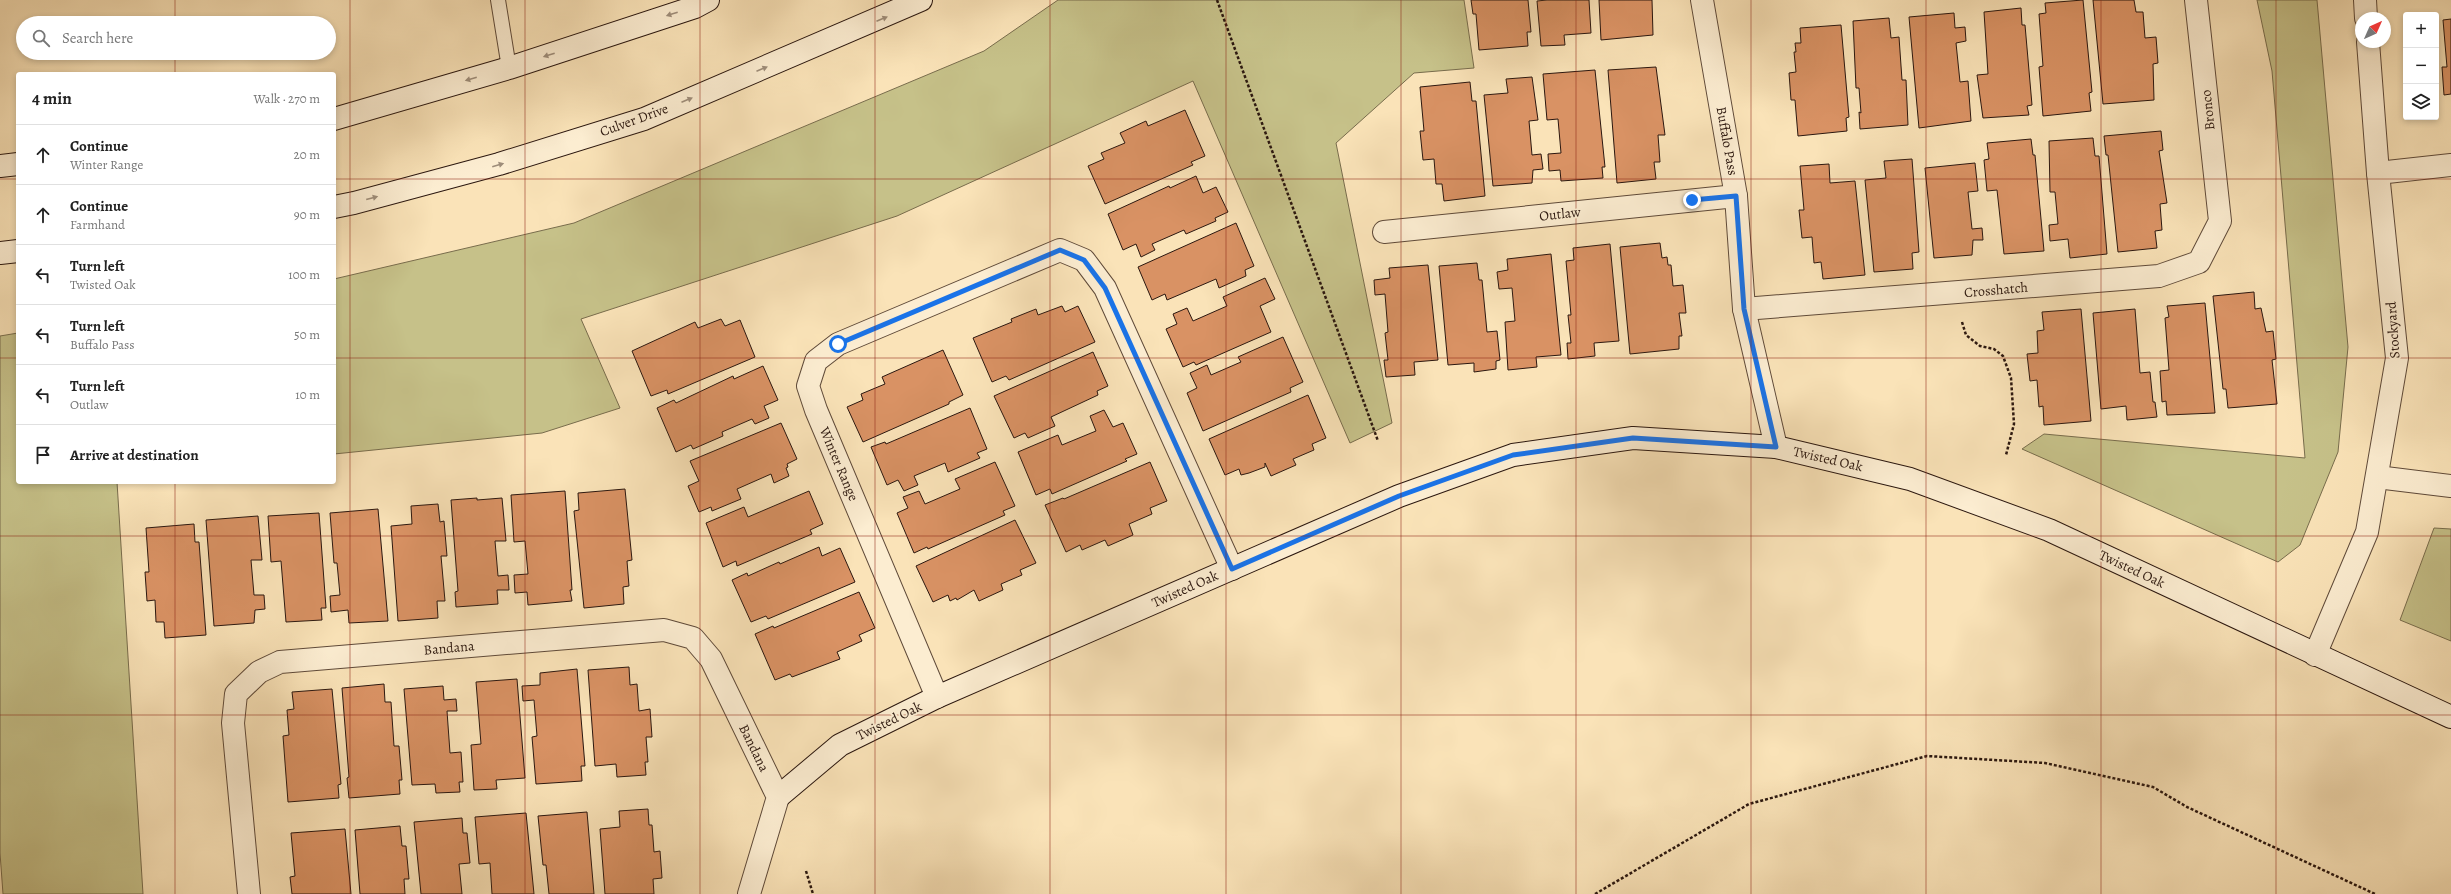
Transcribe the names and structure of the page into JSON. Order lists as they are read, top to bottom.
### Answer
{
  "streets": {
    "street": [
      "Bronco",
      "Culver Drive",
      "Buffalo Pass",
      "Outlaw",
      "Crosshatch",
      "Stockyard",
      "Twisted Oak",
      "Winter Range",
      "Bandana"
    ]
  },
  "crossings": [
    ["Bronco", "Crosshatch"],
    ["Buffalo Pass", "Outlaw"],
    ["Buffalo Pass", "Crosshatch"],
    ["Buffalo Pass", "Twisted Oak"],
    ["Stockyard", "Twisted Oak"],
    ["Twisted Oak", "Winter Range"],
    ["Twisted Oak", "Bandana"]
  ],
  "north": "top right",
  "page": {
    "map_buttons": ["+", "−"],
    "search": "Search here",
    "heading": ["4 min", "Walk · 270 m"],
    "list": [
      ["Continue", "Winter Range", "20 m"],
      ["Continue", "Farmhand", "90 m"],
      ["Turn left", "Twisted Oak", "100 m"],
      ["Turn left", "Buffalo Pass", "50 m"],
      ["Turn left", "Outlaw", "10 m"],
      "Arrive at destination"
    ]
  }
}
